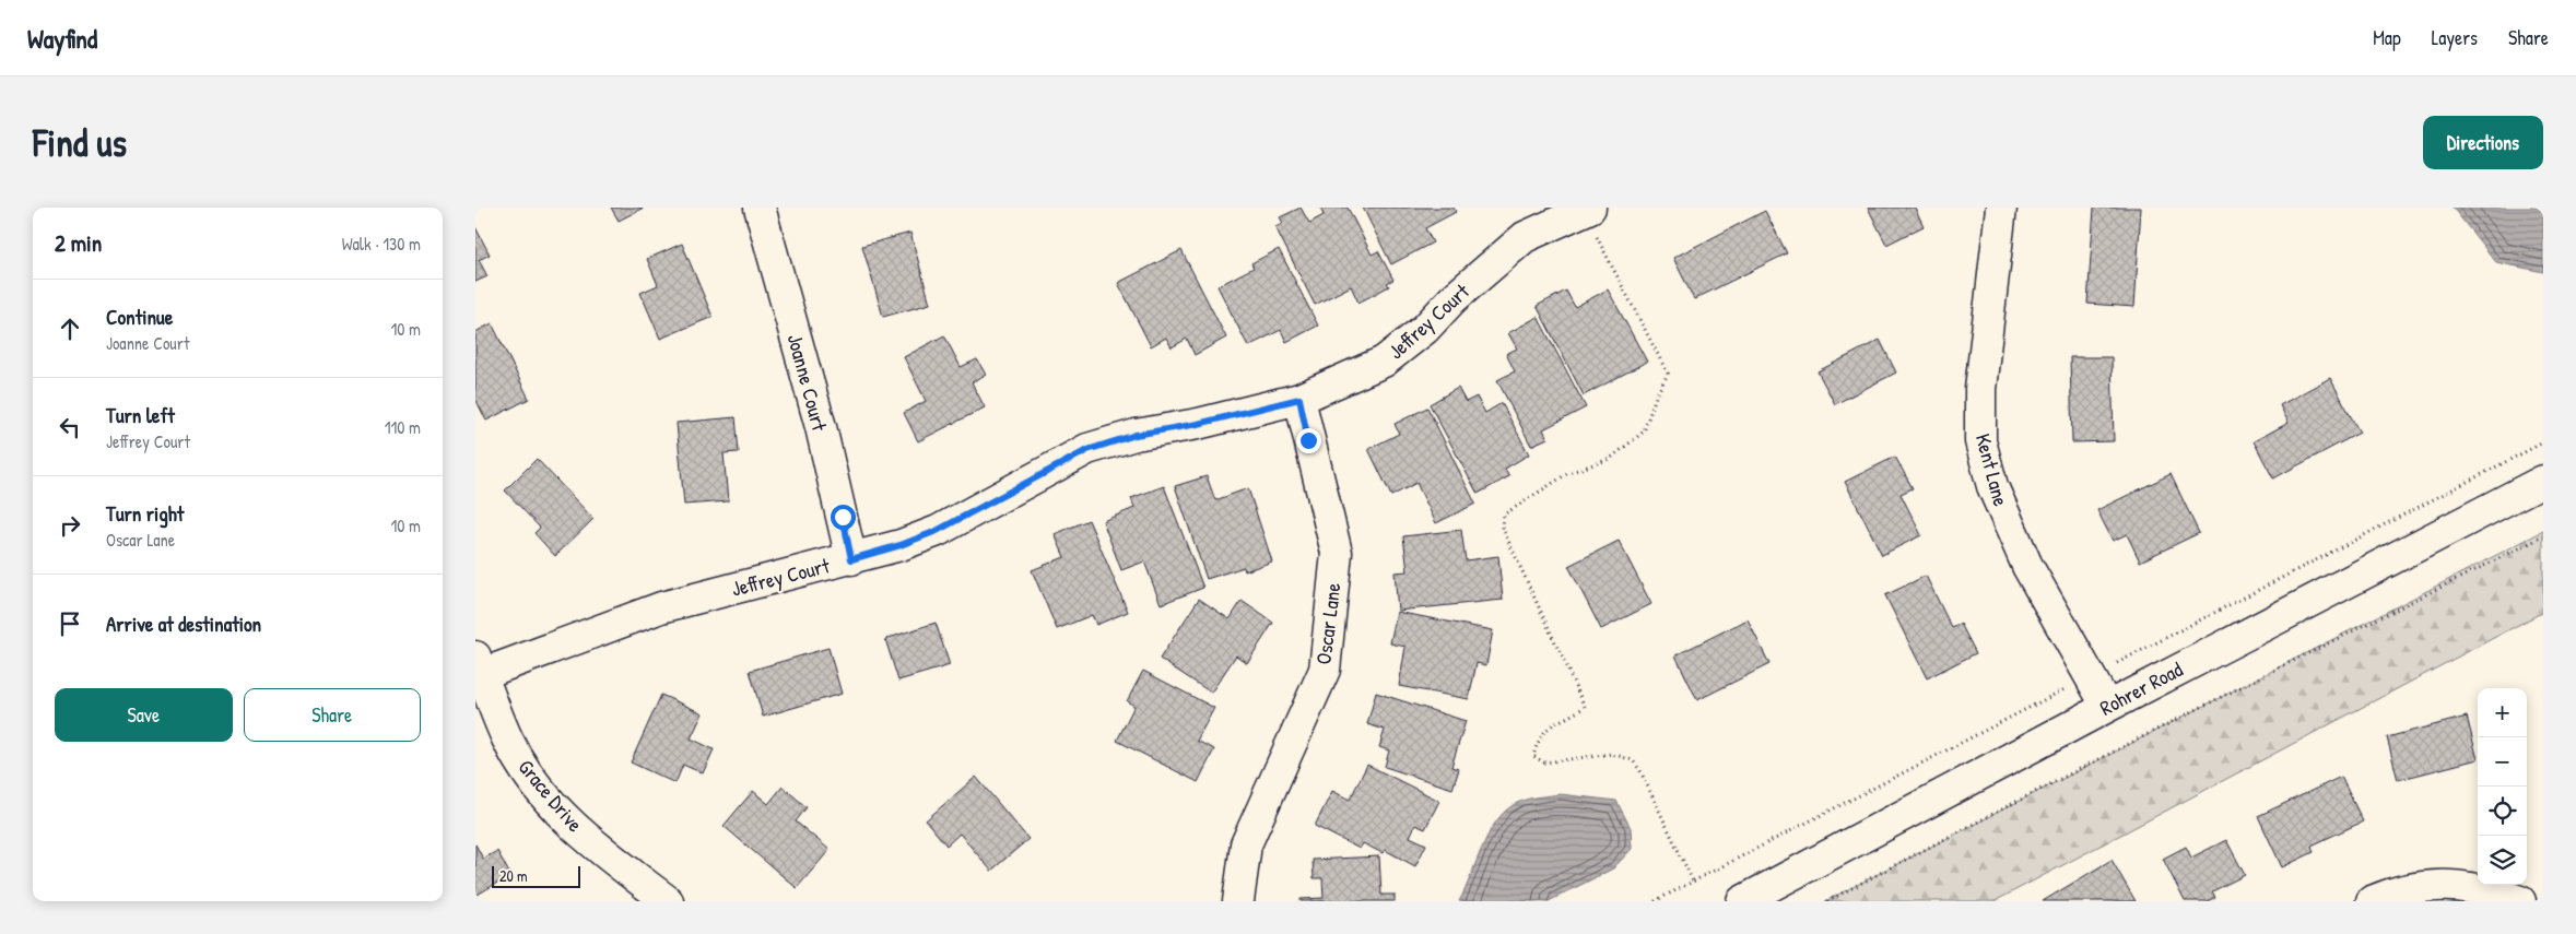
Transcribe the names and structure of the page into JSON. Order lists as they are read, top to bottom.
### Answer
{
  "streets": {
    "street": [
      "Jeffrey Court",
      "Joanne Court",
      "Kent Lane",
      "Oscar Lane",
      "Rohrer Road",
      "Grace Drive"
    ]
  },
  "crossings": [
    ["Jeffrey Court", "Joanne Court"],
    ["Jeffrey Court", "Oscar Lane"],
    ["Jeffrey Court", "Grace Drive"],
    ["Kent Lane", "Rohrer Road"]
  ],
  "scale_bar": "20 m",
  "page": {
    "header": "Wayfind",
    "nav": ["Map", "Layers", "Share"],
    "buttons": [
      "Directions",
      ["Save", "Share"]
    ],
    "title": "Find us",
    "heading": ["2 min", "Walk · 130 m"],
    "list": [
      ["Continue", "Joanne Court", "10 m"],
      ["Turn left", "Jeffrey Court", "110 m"],
      ["Turn right", "Oscar Lane", "10 m"],
      "Arrive at destination"
    ],
    "map_buttons": ["+", "−"],
    "scale": "20 m"
  }
}
